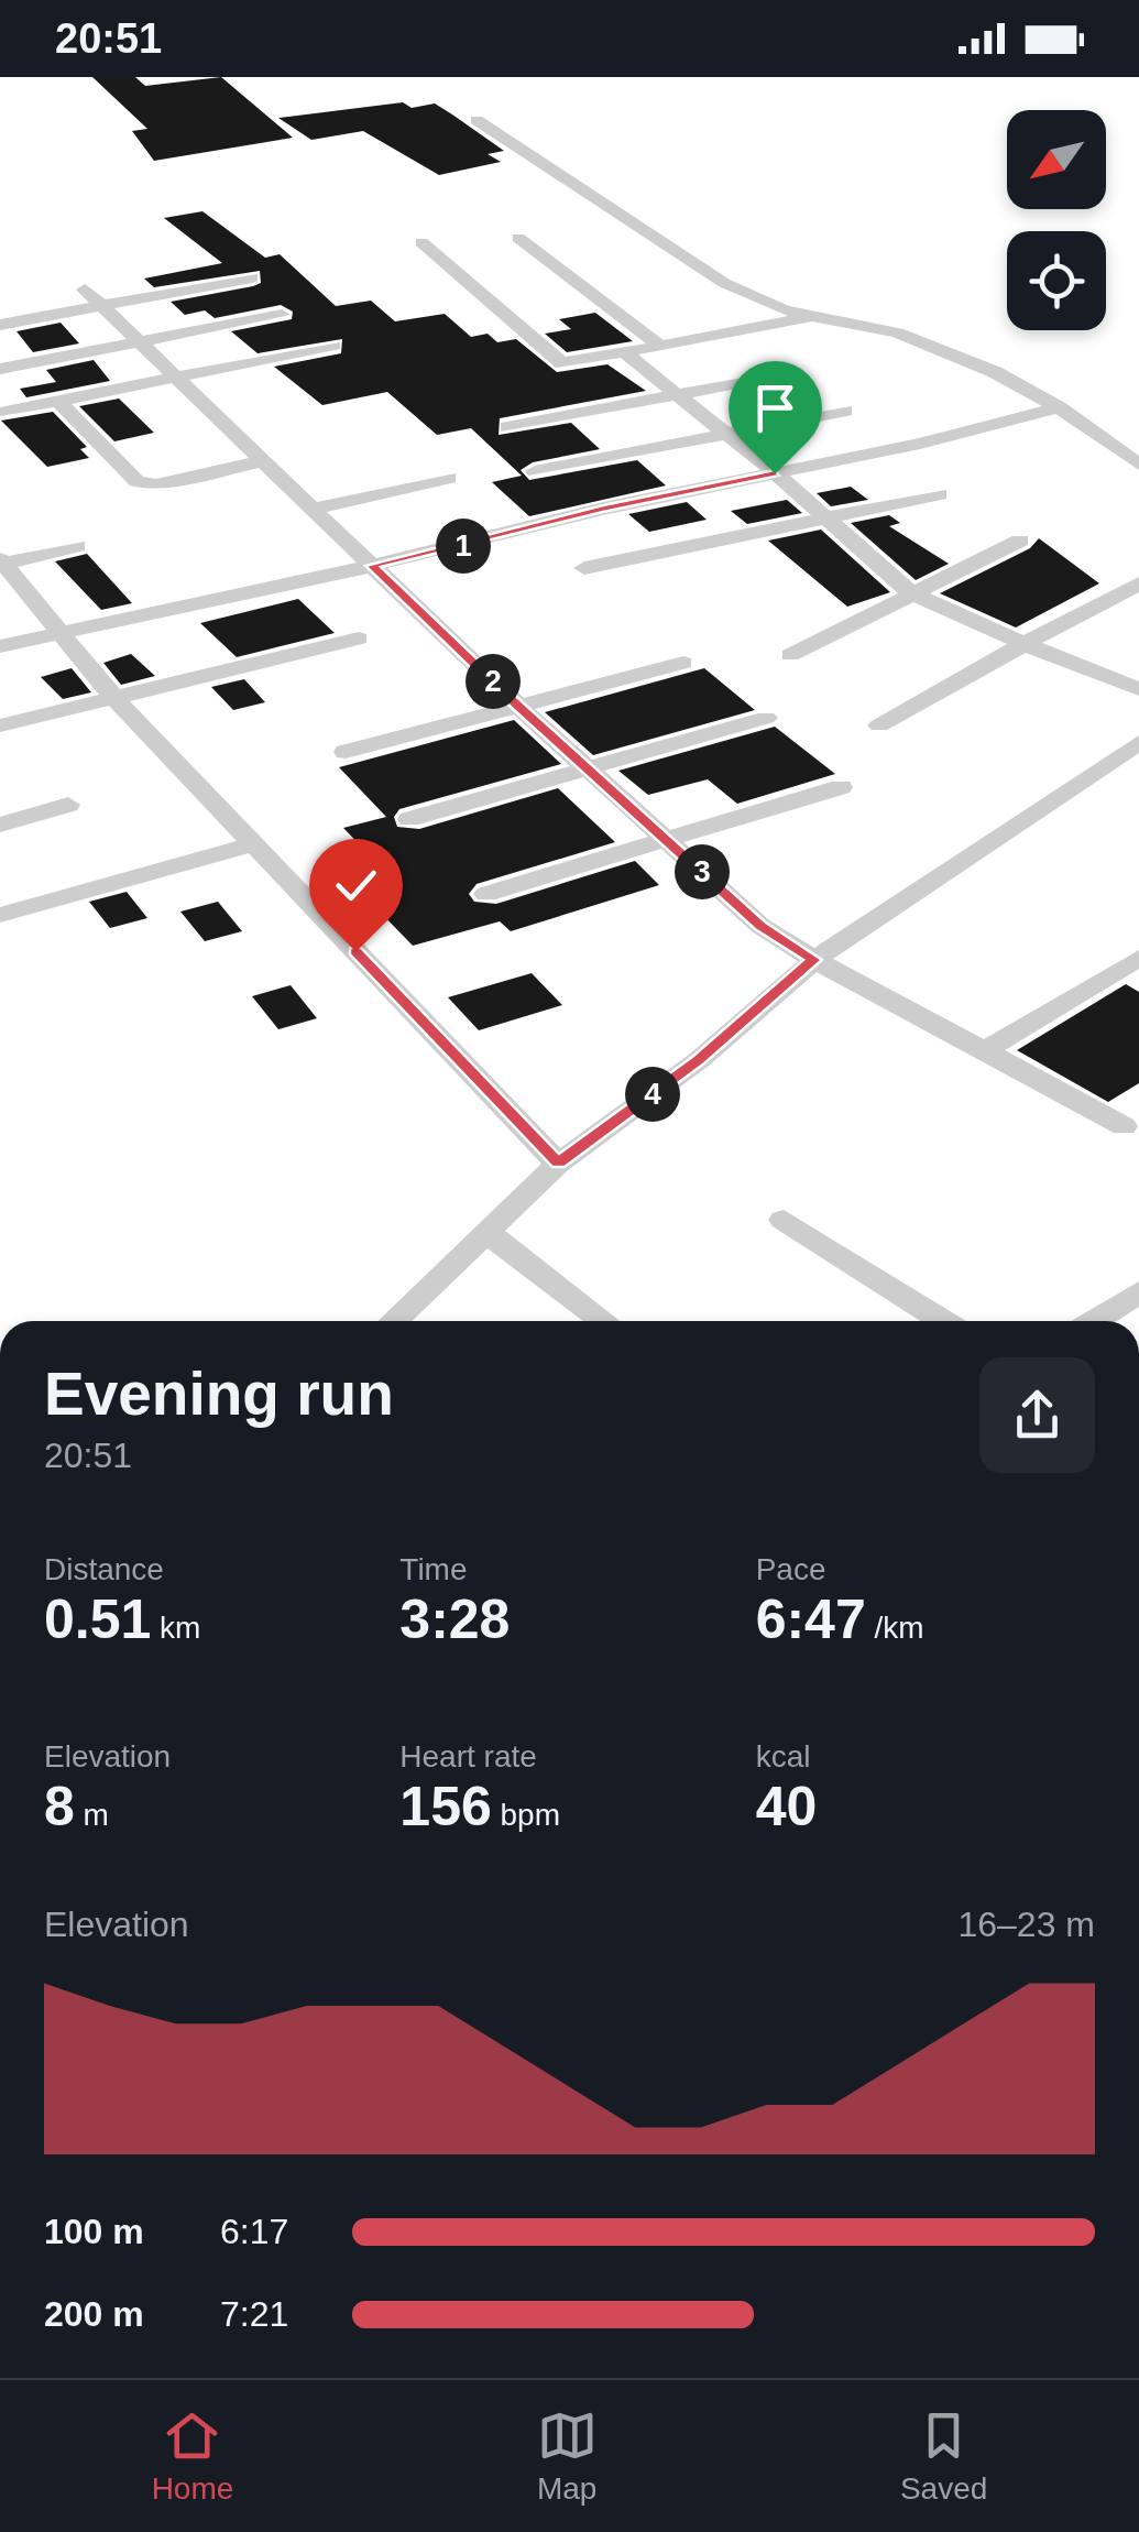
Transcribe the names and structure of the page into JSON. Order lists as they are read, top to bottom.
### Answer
{
  "north": "bottom left",
  "page": {
    "status": "20:51",
    "pins": [
      "1",
      "2",
      "3",
      "4"
    ],
    "heading": ["Evening run", "20:51"],
    "stats": [
      ["Distance", "0.51 km"],
      ["Time", "3:28"],
      ["Pace", "6:47 /km"],
      ["Elevation", "8 m"],
      ["Heart rate", "156 bpm"],
      ["kcal", "40"]
    ],
    "chart": ["Elevation", "16–23 m"],
    "list": [
      {
        "name": "100 m",
        "note": "6:17"
      },
      {
        "name": "200 m",
        "note": "7:21"
      }
    ],
    "tabs": ["Home", "Map", "Saved"]
  }
}
